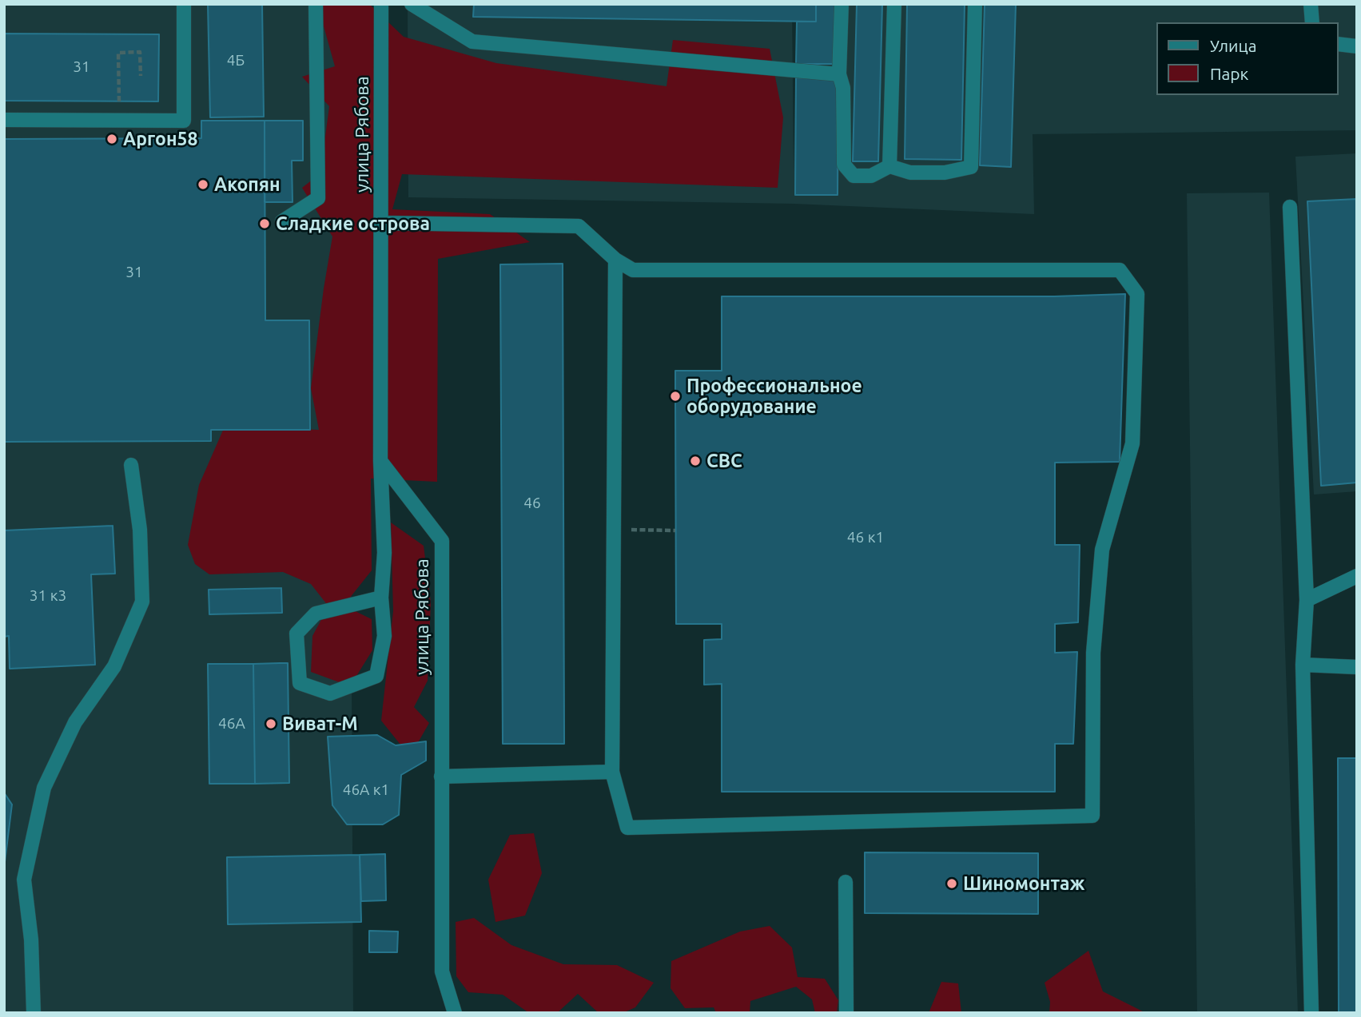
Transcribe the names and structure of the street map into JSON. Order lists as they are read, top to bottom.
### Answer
{
  "streets": {
    "street": ["улица Рябова"]
  },
  "places": [
    "Аргон58",
    "Акопян",
    "Сладкие острова",
    "Профессиональное оборудование",
    "СВС",
    "Виват-М",
    "Шиномонтаж"
  ],
  "house_numbers": [
    "4Б",
    "31",
    "31",
    "46",
    "46 к1",
    "31 к3",
    "46А",
    "46А к1"
  ],
  "legend": ["Улица", "Парк"]
}
